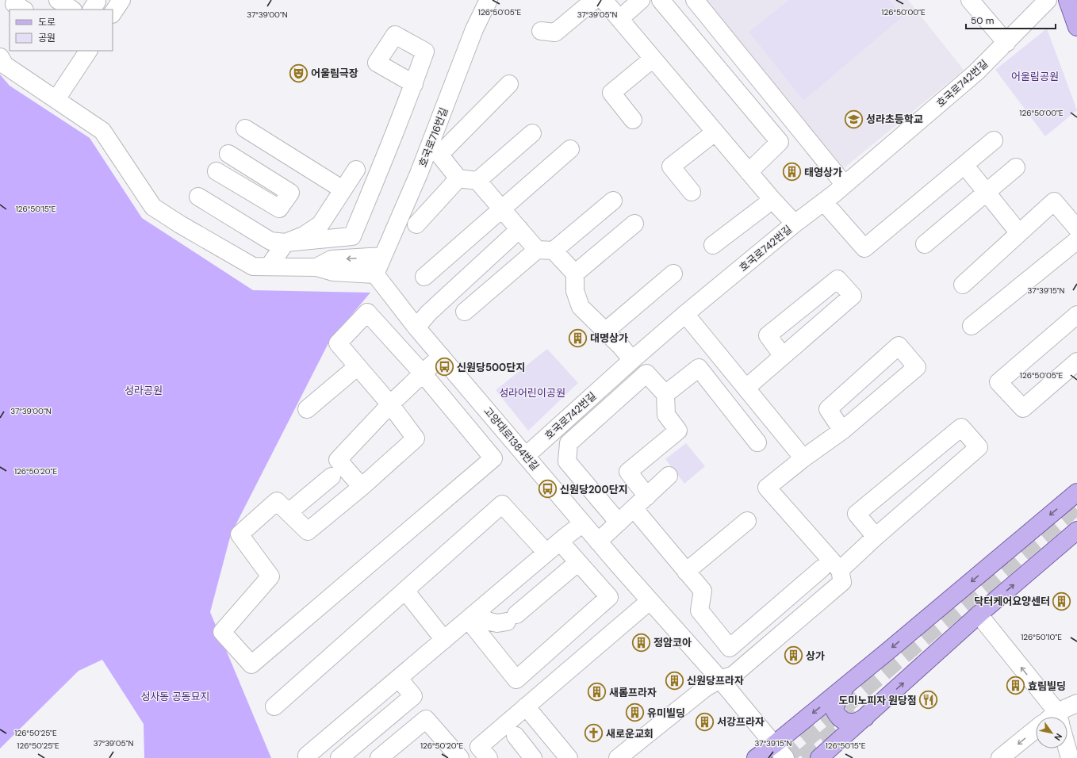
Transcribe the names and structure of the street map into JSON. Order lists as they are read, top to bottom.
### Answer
{
  "streets": {
    "street": ["호국로742번길", "호국로716번길", "고양대로1384번길"]
  },
  "crossings": [
    ["호국로742번길", "고양대로1384번길"],
    ["호국로716번길", "고양대로1384번길"]
  ],
  "parks": [
    "어울림공원",
    "성라공원",
    "성라어린이공원",
    "성사동 공동묘지"
  ],
  "places": {
    "theatre": ["어울림극장"],
    "school or university": ["성라초등학교"],
    "building": [
      "태영상가",
      "대명상가",
      "닥터케어요양센터",
      "정암코아",
      "상가",
      "신원당프라자",
      "효림빌딩",
      "새롬프라자",
      "유미빌딩",
      "서강프라자"
    ],
    "bus stop": ["신원당500단지", "신원당200단지"],
    "restaurant": ["도미노피자 원당점"],
    "church": ["새로운교회"]
  },
  "legend": ["도로", "공원"],
  "scale_bar": "50 m",
  "north": "bottom right",
  "coordinates": [
    "126°50'00\"E",
    "126°50'05\"E",
    "37°39'00\"N",
    "37°39'05\"N",
    "126°50'15\"E",
    "37°39'15\"N",
    "126°50'20\"E",
    "126°50'10\"E",
    "126°50'25\"E"
  ]
}
